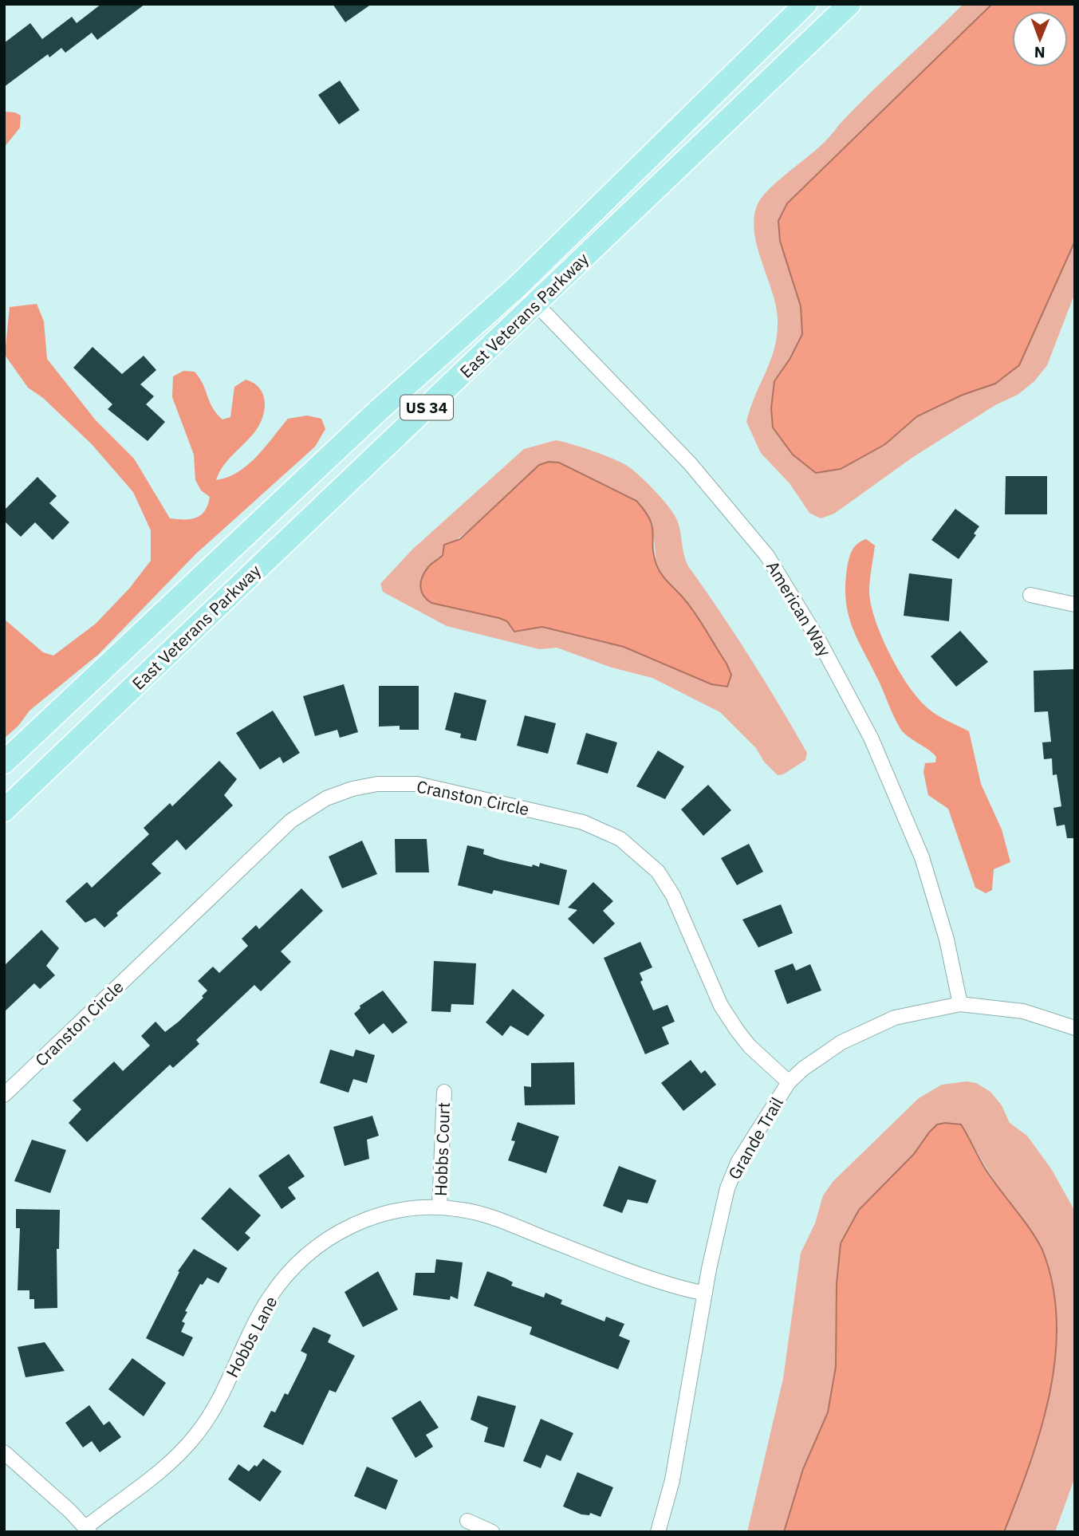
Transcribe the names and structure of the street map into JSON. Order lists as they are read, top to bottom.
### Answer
{
  "streets": {
    "main road": ["East Veterans Parkway", "US 34"],
    "street": [
      "American Way",
      "Cranston Circle",
      "Grande Trail",
      "Hobbs Court",
      "Hobbs Lane"
    ]
  },
  "crossings": [
    ["East Veterans Parkway", "American Way"],
    ["American Way", "Grande Trail"],
    ["Cranston Circle", "Grande Trail"],
    ["Grande Trail", "Hobbs Lane"],
    ["Hobbs Court", "Hobbs Lane"]
  ],
  "north": "bottom"
}
